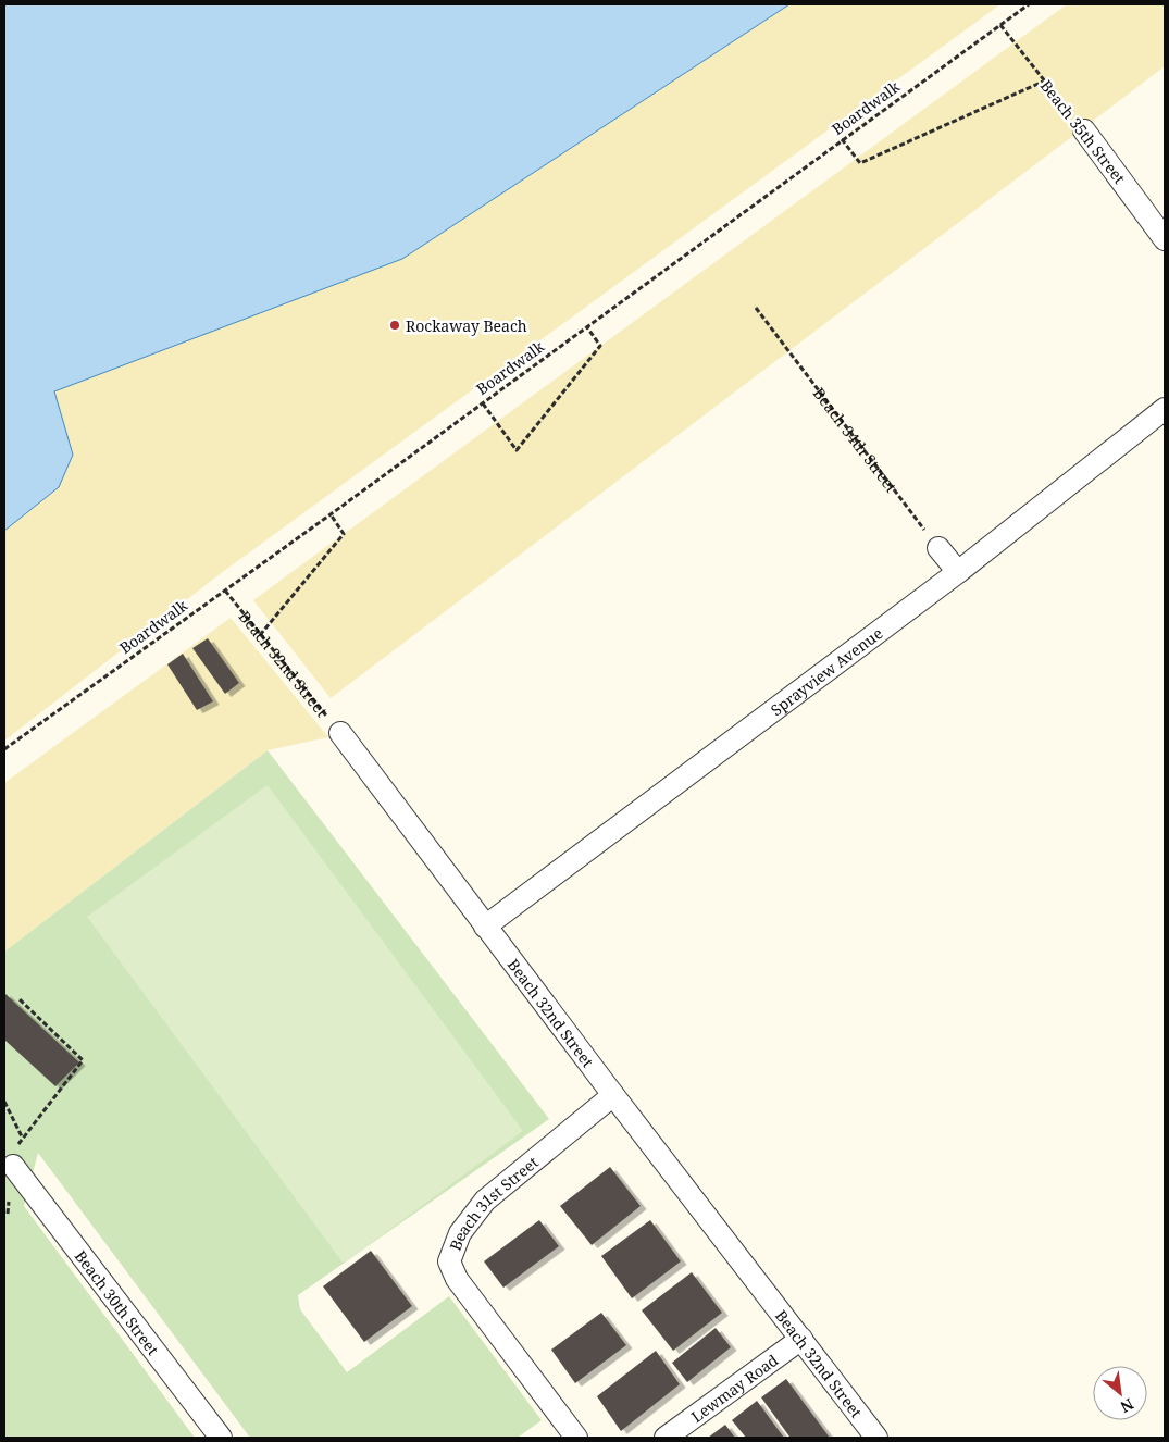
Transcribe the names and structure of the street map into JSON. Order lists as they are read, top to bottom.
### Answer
{
  "streets": {
    "street": [
      "Beach 35th Street",
      "Beach 32nd Street",
      "Sprayview Avenue",
      "Beach 31st Street",
      "Beach 30th Street",
      "Lewmay Road"
    ],
    "path": ["Boardwalk", "Beach 34th Street"]
  },
  "crossings": [
    ["Boardwalk", "Beach 35th Street"],
    ["Boardwalk", "Beach 32nd Street"],
    ["Beach 32nd Street", "Sprayview Avenue"],
    ["Beach 32nd Street", "Beach 31st Street"],
    ["Beach 32nd Street", "Lewmay Road"]
  ],
  "places": ["Rockaway Beach"],
  "north": "bottom right"
}
